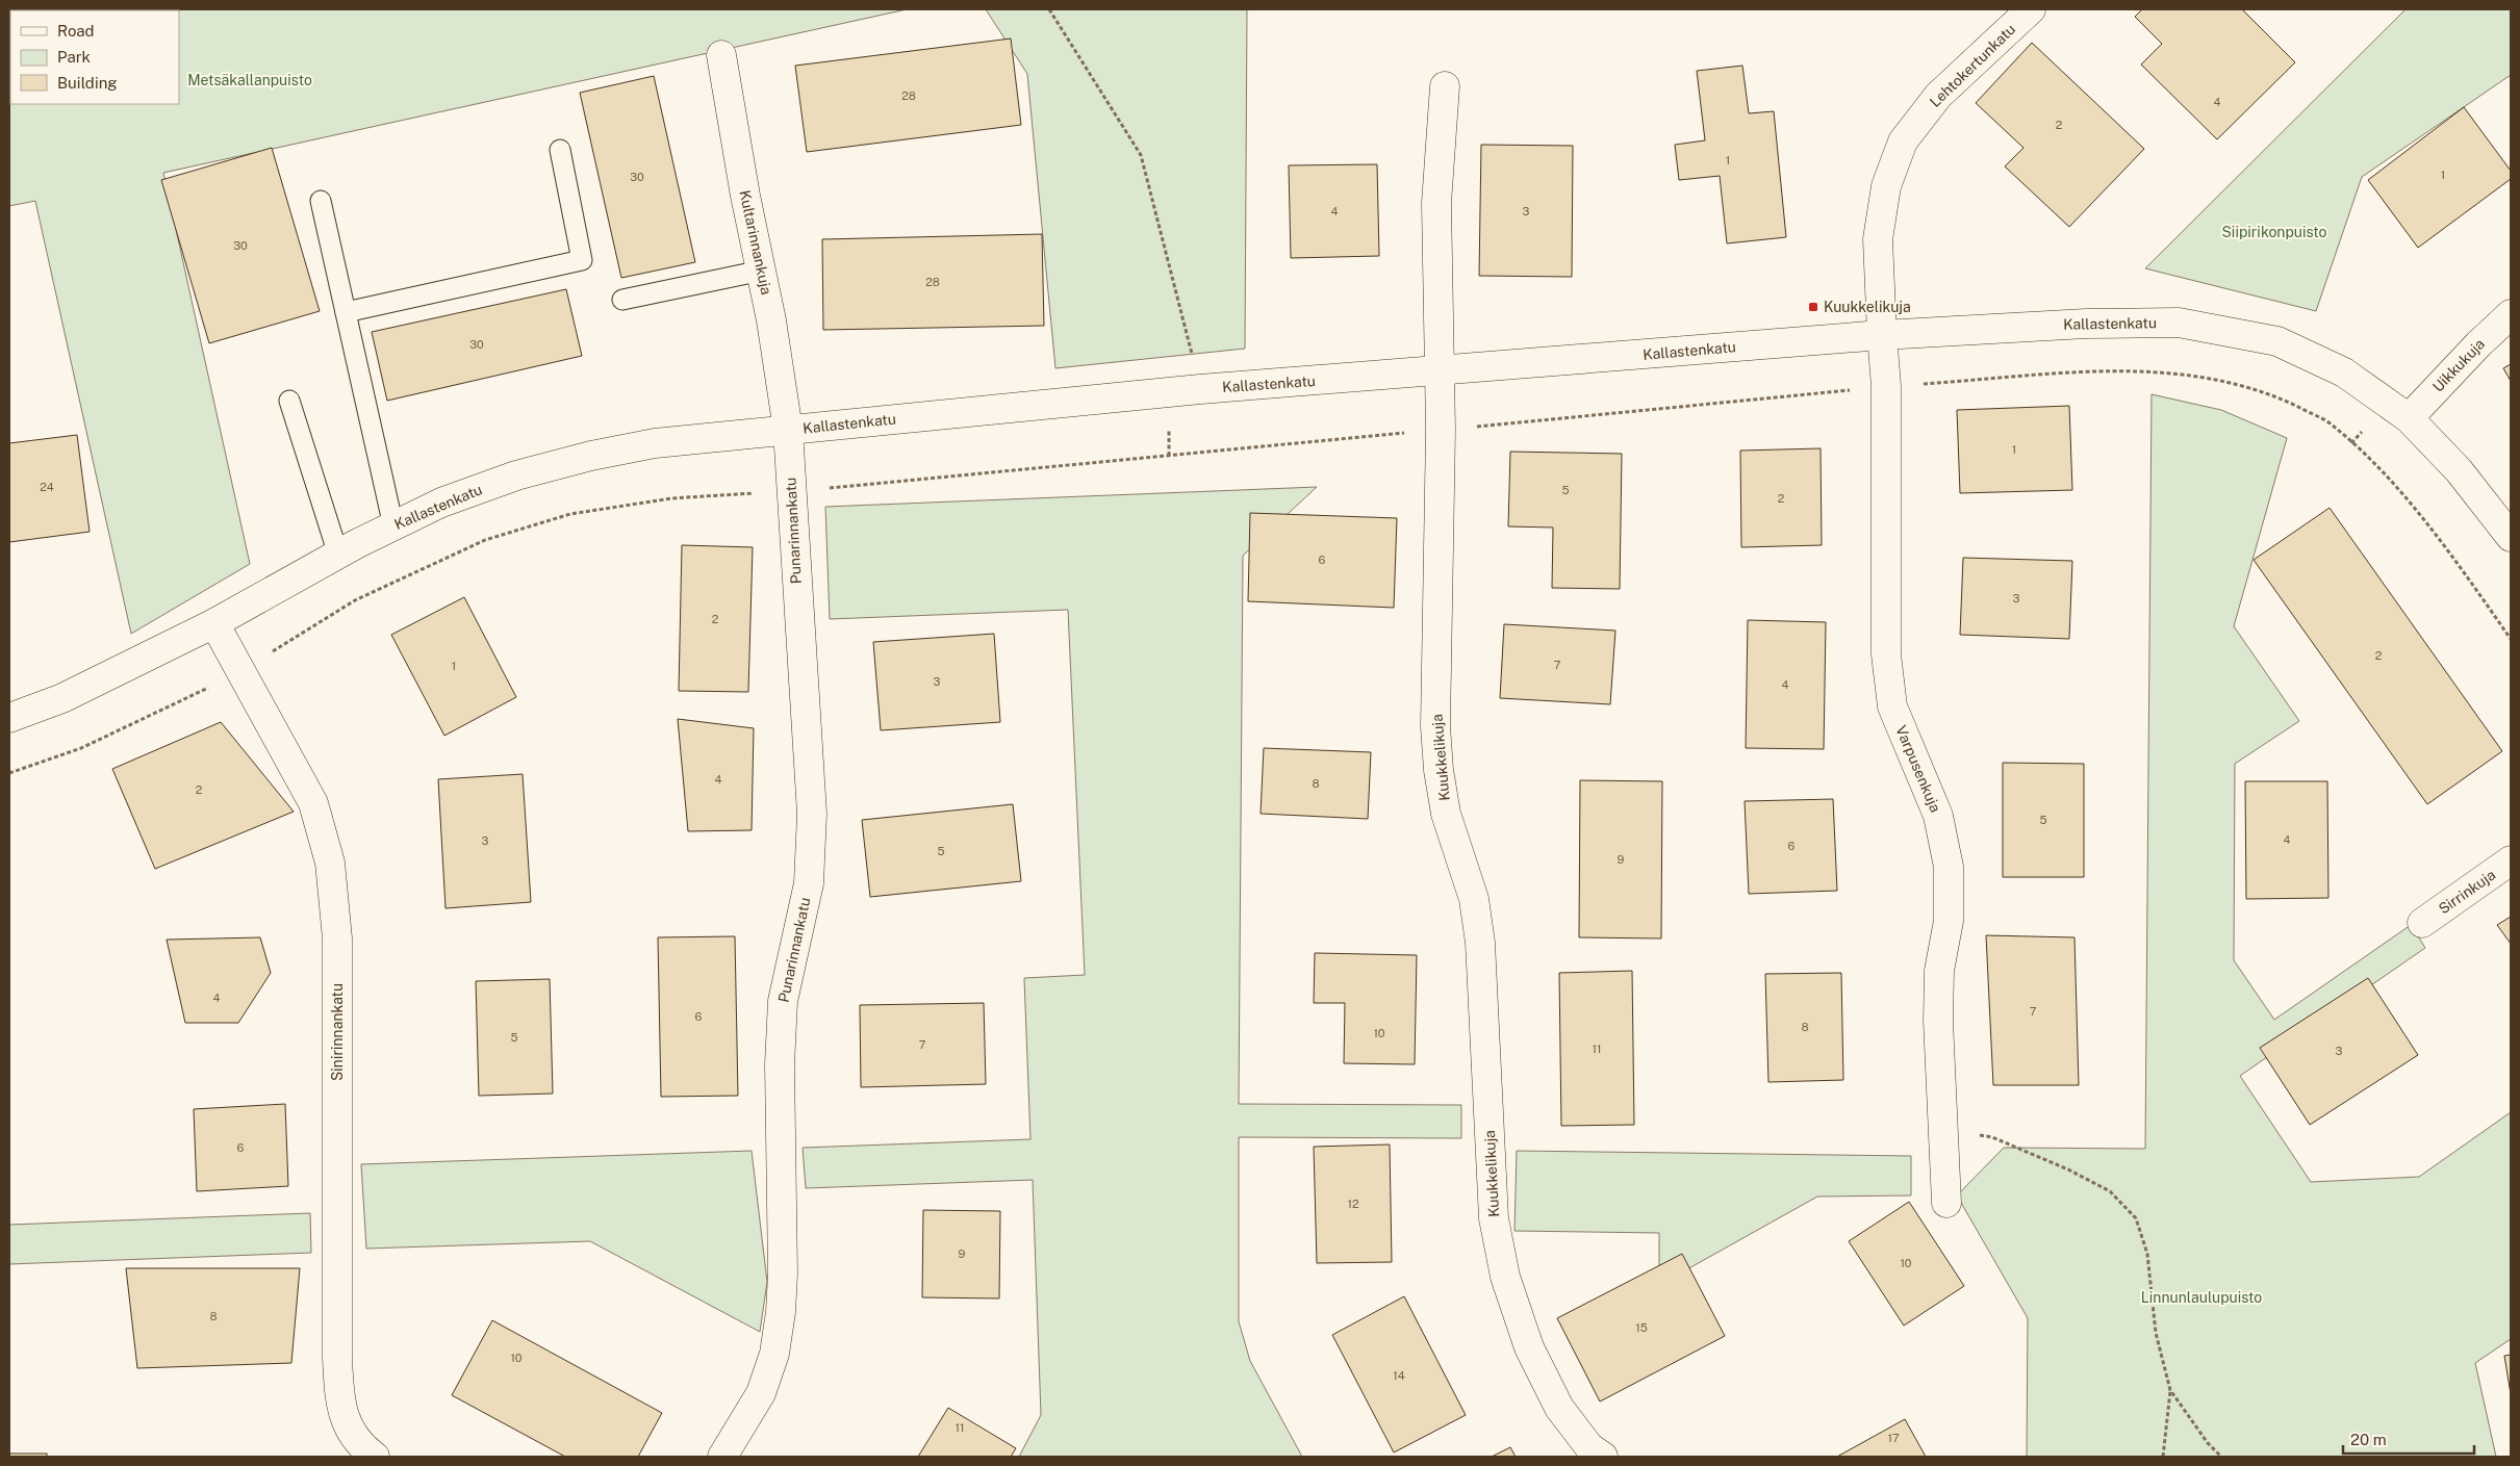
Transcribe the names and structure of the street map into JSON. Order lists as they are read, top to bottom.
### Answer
{
  "streets": {
    "street": [
      "Lehtokertunkatu",
      "Kultarinnankuja",
      "Kallastenkatu",
      "Uikkukuja",
      "Punarinnankatu",
      "Kuukkelikuja",
      "Varpusenkuja",
      "Sirrinkuja",
      "Sinirinnankatu"
    ]
  },
  "crossings": [
    ["Lehtokertunkatu", "Kallastenkatu"],
    ["Lehtokertunkatu", "Varpusenkuja"],
    ["Kultarinnankuja", "Kallastenkatu"],
    ["Kultarinnankuja", "Punarinnankatu"],
    ["Kallastenkatu", "Uikkukuja"],
    ["Kallastenkatu", "Punarinnankatu"],
    ["Kallastenkatu", "Kuukkelikuja"],
    ["Kallastenkatu", "Varpusenkuja"],
    ["Kallastenkatu", "Sinirinnankatu"]
  ],
  "parks": ["Metsäkallanpuisto", "Siipirikonpuisto", "Linnunlaulupuisto"],
  "places": {
    "transit": ["Kuukkelikuja"]
  },
  "house_numbers": [
    "28",
    "4",
    "2",
    "1",
    "1",
    "30",
    "4",
    "3",
    "30",
    "28",
    "30",
    "1",
    "24",
    "5",
    "2",
    "6",
    "3",
    "2",
    "2",
    "7",
    "1",
    "3",
    "4",
    "4",
    "8",
    "2",
    "5",
    "4",
    "3",
    "6",
    "5",
    "9",
    "4",
    "7",
    "6",
    "8",
    "10",
    "5",
    "7",
    "11",
    "3",
    "6",
    "12",
    "9",
    "10",
    "8",
    "15",
    "10",
    "14",
    "11",
    "17"
  ],
  "legend": ["Road", "Park", "Building"],
  "scale_bar": "20 m"
}
